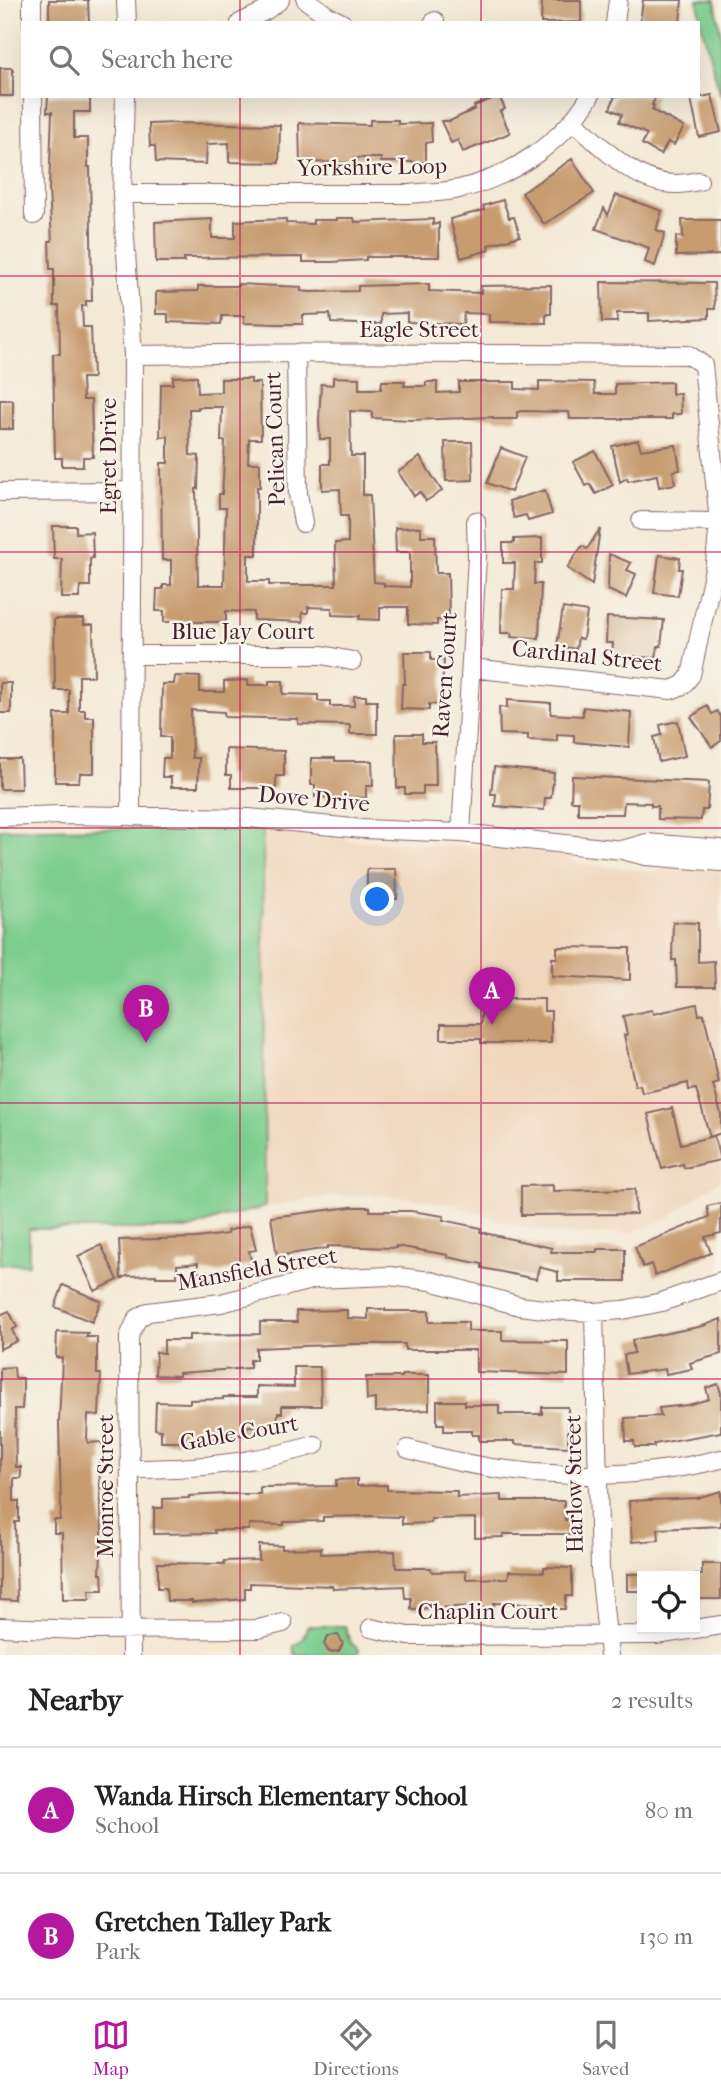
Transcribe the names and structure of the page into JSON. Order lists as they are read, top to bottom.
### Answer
{
  "streets": {
    "street": [
      "Yorkshire Loop",
      "Eagle Street",
      "Pelican Court",
      "Egret Drive",
      "Blue Jay Court",
      "Cardinal Street",
      "Raven Court",
      "Dove Drive",
      "Mansfield Street",
      "Gable Court",
      "Harlow Street",
      "Monroe Street",
      "Chaplin Court"
    ]
  },
  "crossings": [
    ["Yorkshire Loop", "Egret Drive"],
    ["Eagle Street", "Pelican Court"],
    ["Eagle Street", "Egret Drive"],
    ["Eagle Street", "Cardinal Street"],
    ["Egret Drive", "Blue Jay Court"],
    ["Egret Drive", "Dove Drive"],
    ["Cardinal Street", "Raven Court"],
    ["Raven Court", "Dove Drive"],
    ["Mansfield Street", "Harlow Street"],
    ["Mansfield Street", "Monroe Street"],
    ["Gable Court", "Monroe Street"],
    ["Harlow Street", "Chaplin Court"]
  ],
  "page": {
    "search": "Search here",
    "pins": ["A", "B"],
    "heading": ["Nearby", "2 results"],
    "list": [
      {
        "mark": "A",
        "name": "Wanda Hirsch Elementary School",
        "note": "School",
        "value": "80 m"
      },
      {
        "mark": "B",
        "name": "Gretchen Talley Park",
        "note": "Park",
        "value": "130 m"
      }
    ],
    "nav": ["Map", "Directions", "Saved"]
  }
}
